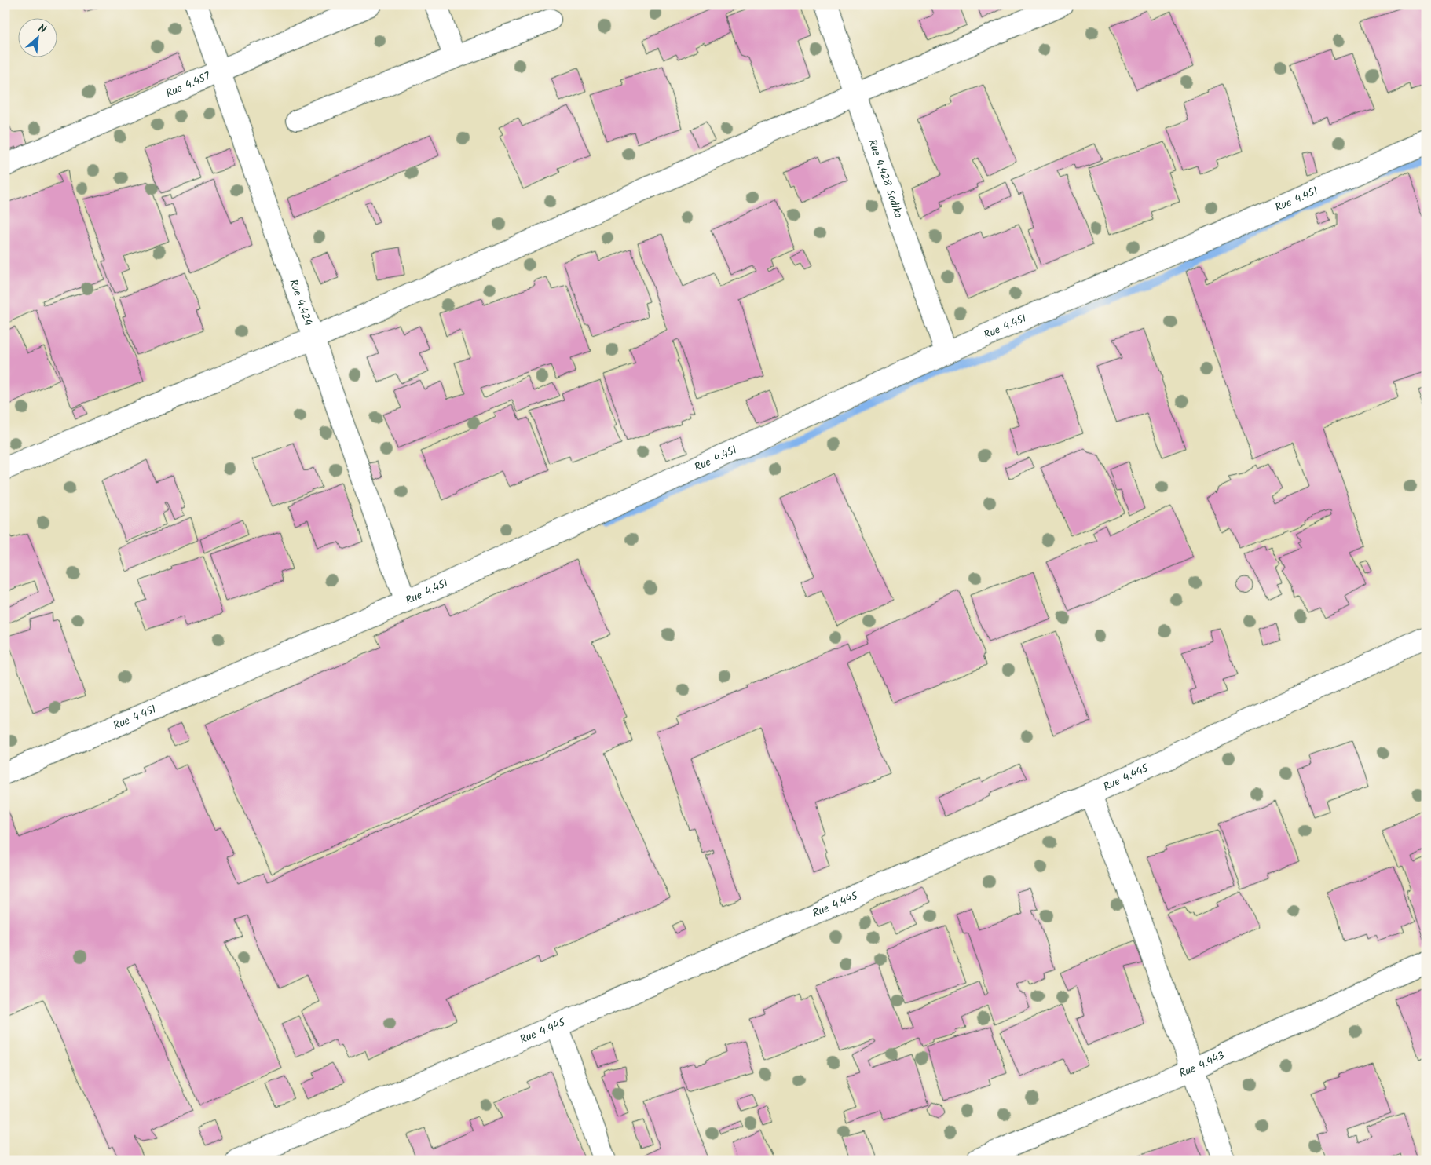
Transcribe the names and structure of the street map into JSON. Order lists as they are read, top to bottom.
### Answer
{
  "streets": {
    "street": [
      "Rue 4.457",
      "Rue 4.428 Sodiko",
      "Rue 4.451",
      "Rue 4.424",
      "Rue 4.445",
      "Rue 4.443"
    ]
  },
  "crossings": [
    ["Rue 4.457", "Rue 4.424"],
    ["Rue 4.428 Sodiko", "Rue 4.451"],
    ["Rue 4.451", "Rue 4.424"]
  ],
  "north": "top right"
}
